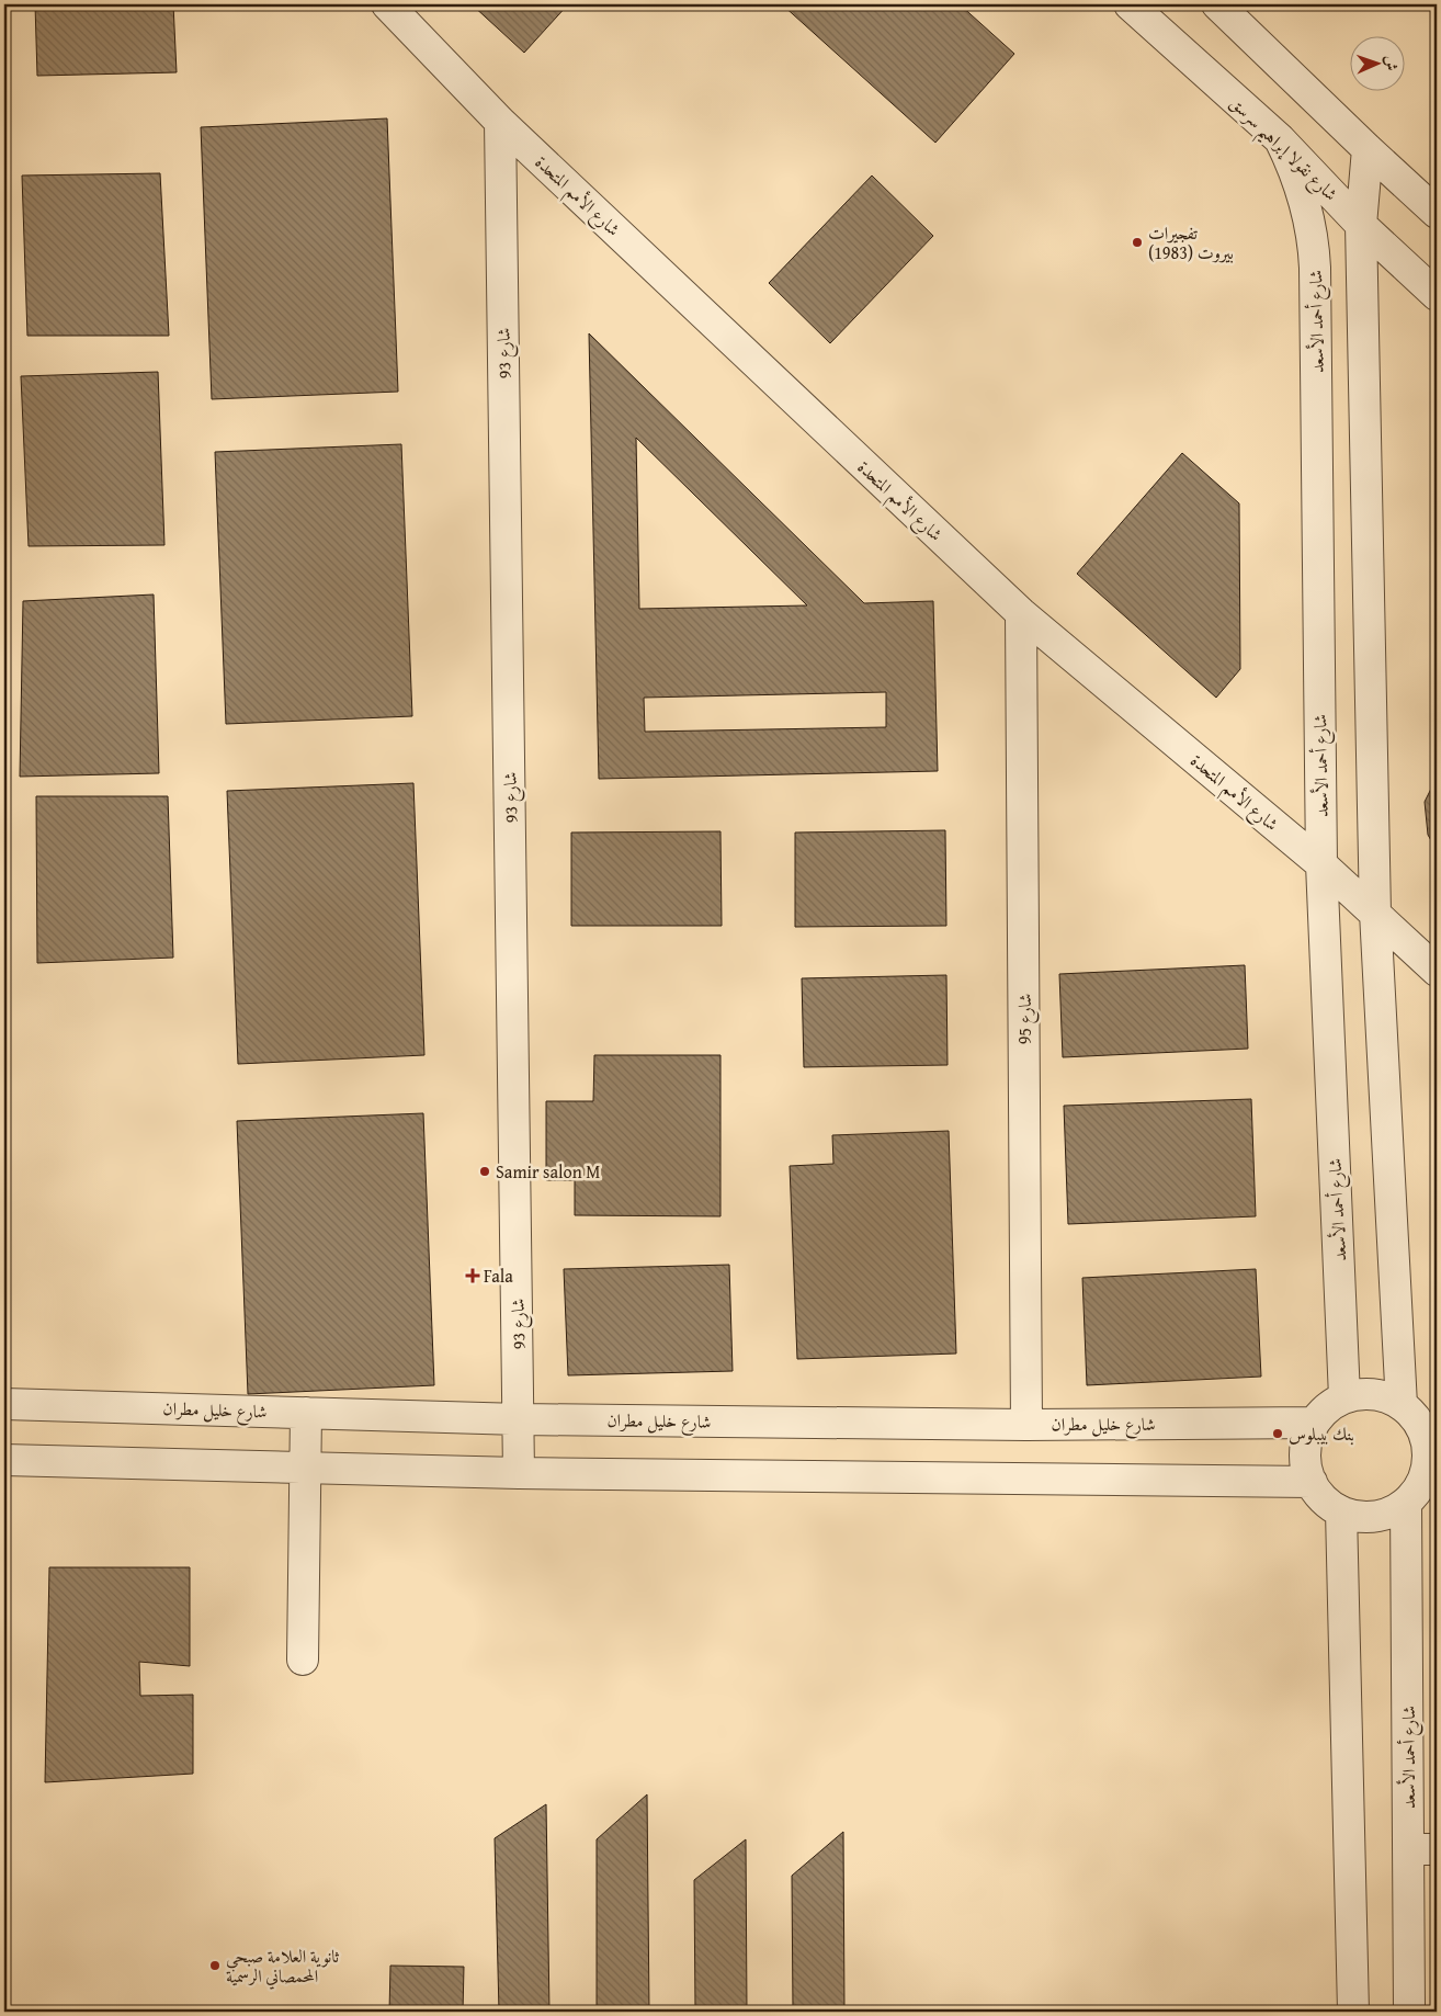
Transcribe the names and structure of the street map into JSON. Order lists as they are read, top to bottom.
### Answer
{
  "streets": {
    "street": [
      "شارع نقولا إبراهيم سرسق",
      "شارع الأمم المتحدة",
      "شارع أحمد الأسعد",
      "شارع 93",
      "شارع 95",
      "شارع خليل مطران"
    ]
  },
  "crossings": [
    ["شارع نقولا إبراهيم سرسق", "شارع أحمد الأسعد"],
    ["شارع الأمم المتحدة", "شارع أحمد الأسعد"],
    ["شارع الأمم المتحدة", "شارع 93"],
    ["شارع الأمم المتحدة", "شارع 95"],
    ["شارع أحمد الأسعد", "شارع خليل مطران"],
    ["شارع 93", "شارع خليل مطران"],
    ["شارع 95", "شارع خليل مطران"]
  ],
  "places": {
    "other": [
      "تفجيرات بيروت (1983)",
      "Samir salon M",
      "بنك بيبلوس",
      "ثانوية العلامة صبحي المحمصاني الرسمية"
    ],
    "health": ["Fala"]
  },
  "north": "right"
}
